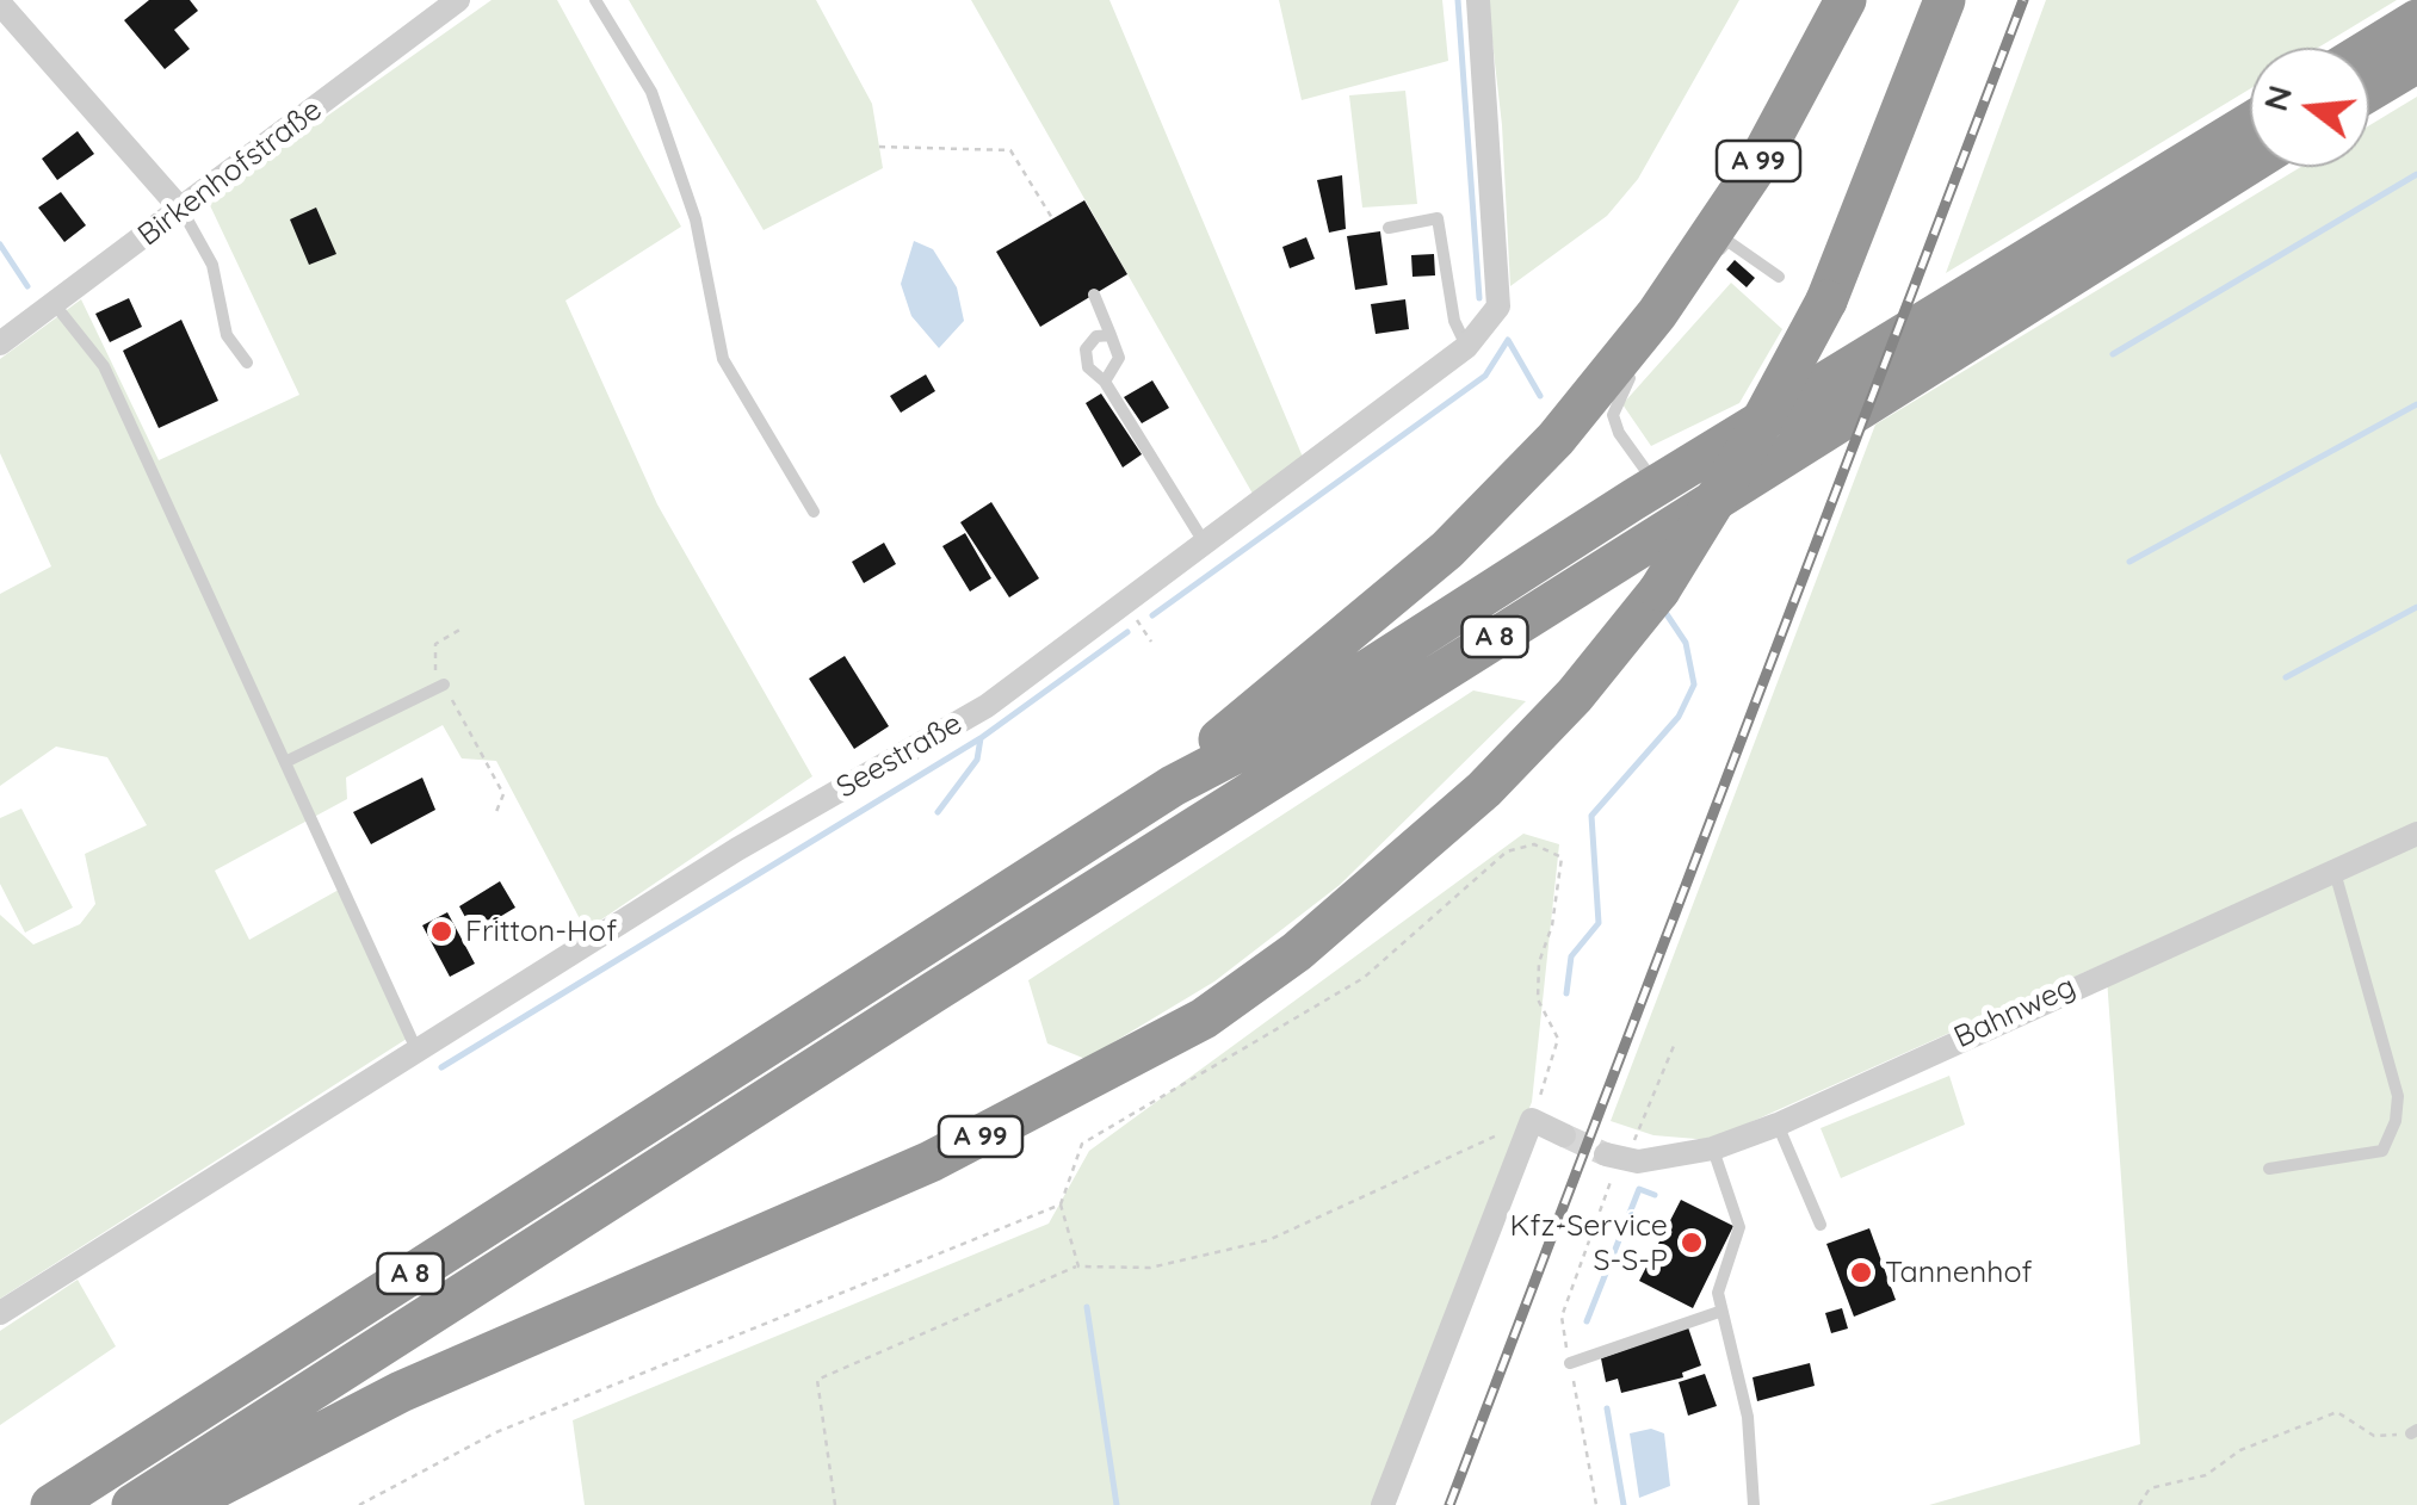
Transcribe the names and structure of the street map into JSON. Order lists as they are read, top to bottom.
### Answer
{
  "streets": {
    "highway": ["A 99", "A 8"],
    "street": ["Birkenhofstraße", "Seestraße", "Bahnweg"]
  },
  "crossings": [
    ["A 99", "A 8"]
  ],
  "places": ["Fritton-Hof", "Kfz-Service S-S-P", "Tannenhof"],
  "north": "left"
}
